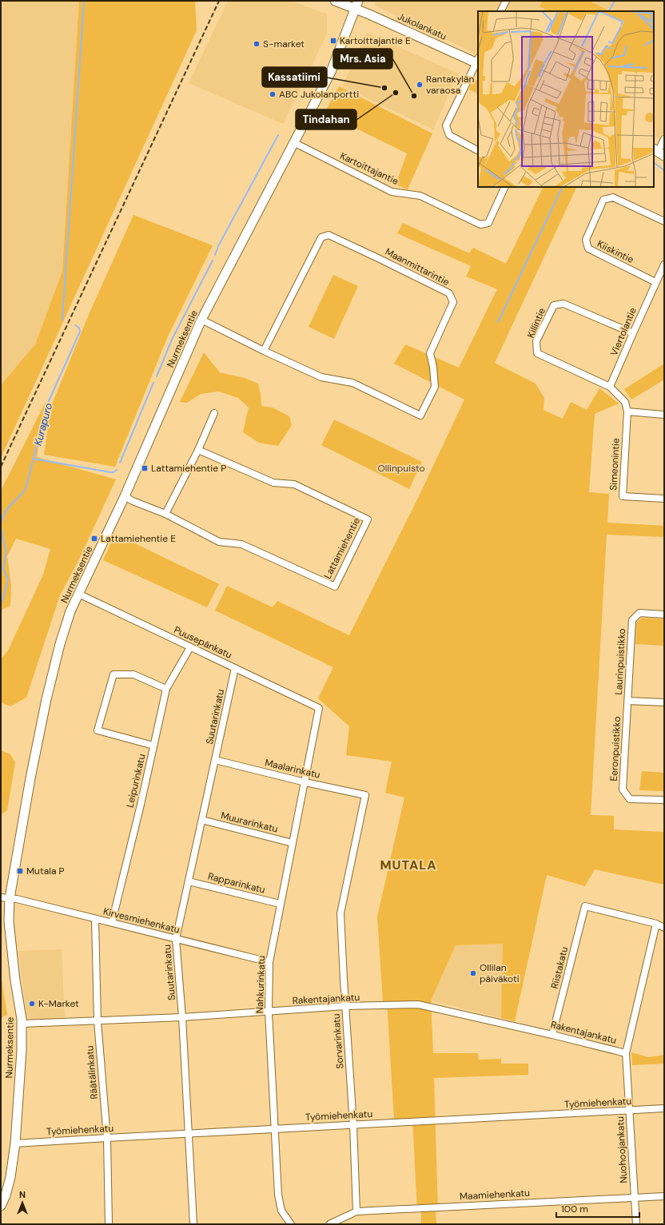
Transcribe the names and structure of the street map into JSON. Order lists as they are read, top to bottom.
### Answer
{
  "streets": {
    "street": [
      "Jukolankatu",
      "Kartoittajantie",
      "Kiiskintie",
      "Maanmittarintie",
      "Killintie",
      "Viertolantie",
      "Nurmeksentie",
      "Simeonintie",
      "Lattamiehentie",
      "Puusepänkatu",
      "Laurinpuistikko",
      "Suutarinkatu",
      "Eeronpuistikko",
      "Maalarinkatu",
      "Leipurinkatu",
      "Muurarinkatu",
      "Rapparinkatu",
      "Kirvesmiehenkatu",
      "Riistakatu",
      "Nahkurinkatu",
      "Rakentajankatu",
      "Sorvarinkatu",
      "Räätälinkatu",
      "Työmiehenkatu",
      "Nuohoojankatu",
      "Maamiehenkatu"
    ]
  },
  "crossings": [
    ["Jukolankatu", "Nurmeksentie"],
    ["Kartoittajantie", "Nurmeksentie"],
    ["Kiiskintie", "Viertolantie"],
    ["Maanmittarintie", "Nurmeksentie"],
    ["Killintie", "Viertolantie"],
    ["Nurmeksentie", "Lattamiehentie"],
    ["Nurmeksentie", "Puusepänkatu"],
    ["Nurmeksentie", "Kirvesmiehenkatu"],
    ["Nurmeksentie", "Rakentajankatu"],
    ["Nurmeksentie", "Työmiehenkatu"],
    ["Puusepänkatu", "Suutarinkatu"],
    ["Puusepänkatu", "Leipurinkatu"],
    ["Puusepänkatu", "Nahkurinkatu"],
    ["Laurinpuistikko", "Eeronpuistikko"],
    ["Suutarinkatu", "Maalarinkatu"],
    ["Suutarinkatu", "Muurarinkatu"],
    ["Suutarinkatu", "Rapparinkatu"],
    ["Suutarinkatu", "Kirvesmiehenkatu"],
    ["Suutarinkatu", "Rakentajankatu"],
    ["Suutarinkatu", "Työmiehenkatu"],
    ["Maalarinkatu", "Nahkurinkatu"],
    ["Maalarinkatu", "Sorvarinkatu"],
    ["Leipurinkatu", "Kirvesmiehenkatu"],
    ["Muurarinkatu", "Nahkurinkatu"],
    ["Rapparinkatu", "Nahkurinkatu"],
    ["Kirvesmiehenkatu", "Nahkurinkatu"],
    ["Kirvesmiehenkatu", "Räätälinkatu"],
    ["Riistakatu", "Rakentajankatu"],
    ["Riistakatu", "Nuohoojankatu"],
    ["Nahkurinkatu", "Rakentajankatu"],
    ["Nahkurinkatu", "Työmiehenkatu"],
    ["Rakentajankatu", "Sorvarinkatu"],
    ["Rakentajankatu", "Räätälinkatu"],
    ["Rakentajankatu", "Nuohoojankatu"],
    ["Sorvarinkatu", "Työmiehenkatu"],
    ["Sorvarinkatu", "Maamiehenkatu"],
    ["Räätälinkatu", "Työmiehenkatu"],
    ["Työmiehenkatu", "Nuohoojankatu"],
    ["Nuohoojankatu", "Maamiehenkatu"]
  ],
  "districts": ["MUTALA"],
  "water": ["Kurapuro"],
  "parks": ["Ollinpuisto"],
  "places": {
    "transit": [
      "Kartoittajantie E",
      "Lattamiehentie P",
      "Lattamiehentie E",
      "Mutala P"
    ],
    "other": [
      "S-market",
      "Rantakylän varaosa",
      "Kassatiimi",
      "Tindahan",
      "ABC Jukolanportti",
      "Mrs. Asia",
      "Ollilan päiväkoti",
      "K-Market"
    ]
  },
  "scale_bar": "100 m",
  "north": "top"
}
